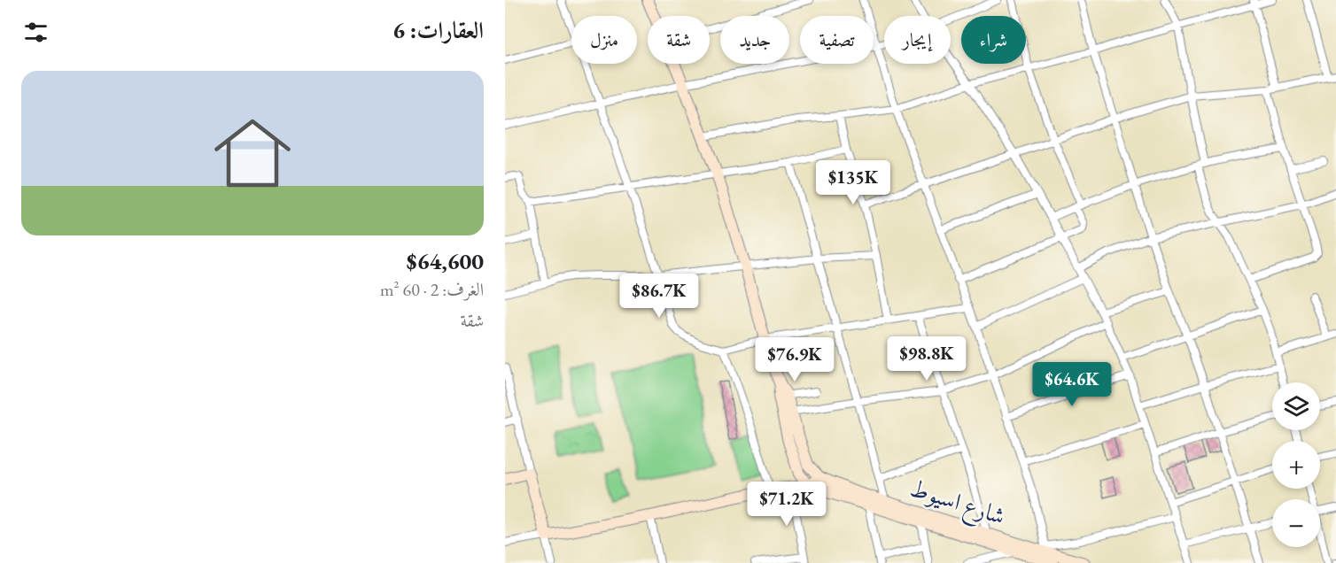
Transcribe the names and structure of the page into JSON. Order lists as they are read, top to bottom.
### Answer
{
  "streets": {
    "street": ["شارع اسيوط"]
  },
  "page": {
    "heading": "العقارات: 6",
    "chip": [
      "شراء",
      "إيجار",
      "تصفية",
      "جديد",
      "شقة",
      "منزل"
    ],
    "list": [
      {
        "name": "$64,600",
        "note": "الغرف: 2 · 60 m² · شقة"
      }
    ],
    "price": [
      "$135K",
      "$86.7K",
      "$98.8K",
      "$76.9K",
      "$64.6K",
      "$71.2K"
    ],
    "map_buttons": ["+", "−"]
  }
}
